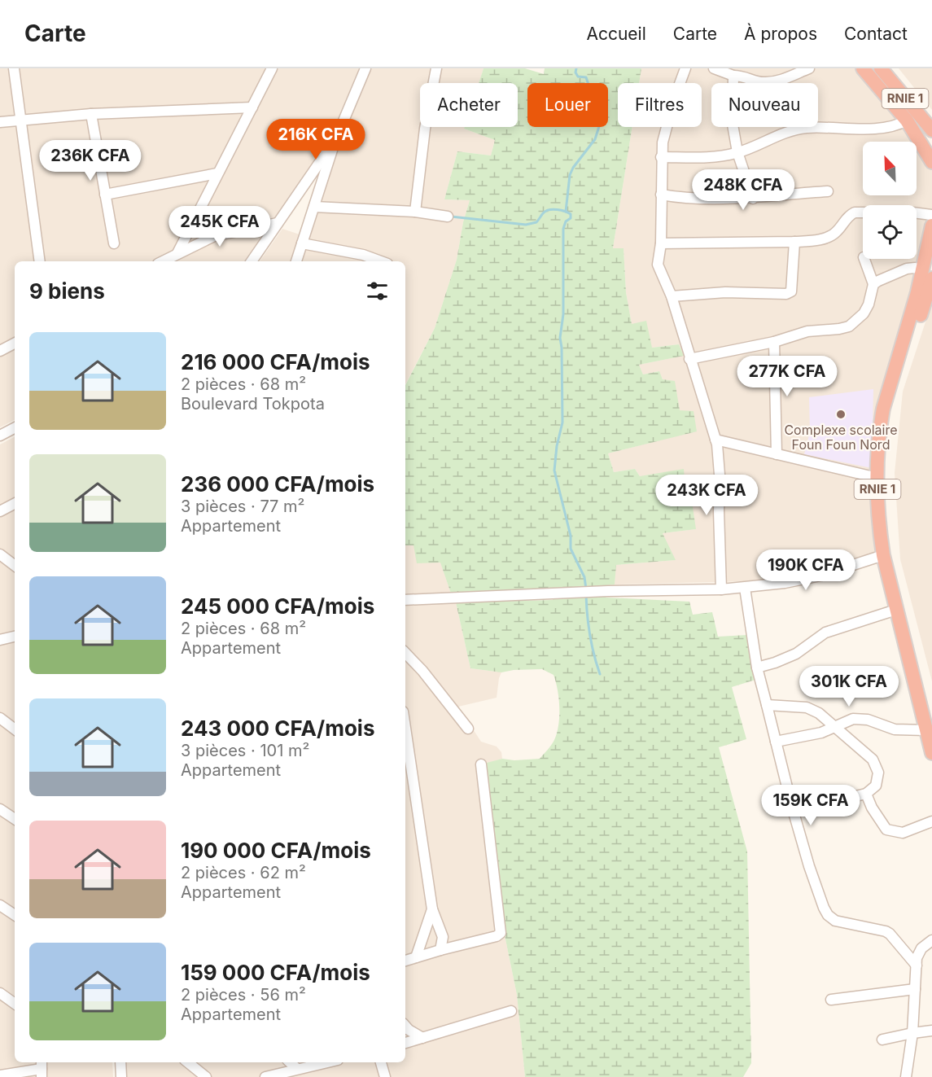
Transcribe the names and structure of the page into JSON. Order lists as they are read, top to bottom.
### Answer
{
  "streets": {
    "highway": ["RNIE 1"]
  },
  "places": ["Complexe scolaire Foun Foun Nord"],
  "north": "top left",
  "page": {
    "header": "Carte",
    "nav": [
      "Accueil",
      "Carte",
      "À propos",
      "Contact"
    ],
    "chip": [
      "Acheter",
      "Louer",
      "Filtres",
      "Nouveau"
    ],
    "price": [
      "216K CFA",
      "236K CFA",
      "248K CFA",
      "245K CFA",
      "277K CFA",
      "243K CFA",
      "190K CFA",
      "301K CFA",
      "159K CFA"
    ],
    "heading": "9 biens",
    "list": [
      {
        "name": "216 000 CFA/mois",
        "note": "2 pièces · 68 m² · Boulevard Tokpota"
      },
      {
        "name": "236 000 CFA/mois",
        "note": "3 pièces · 77 m² · Appartement"
      },
      {
        "name": "245 000 CFA/mois",
        "note": "2 pièces · 68 m² · Appartement"
      },
      {
        "name": "243 000 CFA/mois",
        "note": "3 pièces · 101 m² · Appartement"
      },
      {
        "name": "190 000 CFA/mois",
        "note": "2 pièces · 62 m² · Appartement"
      },
      {
        "name": "159 000 CFA/mois",
        "note": "2 pièces · 56 m² · Appartement"
      }
    ]
  }
}
